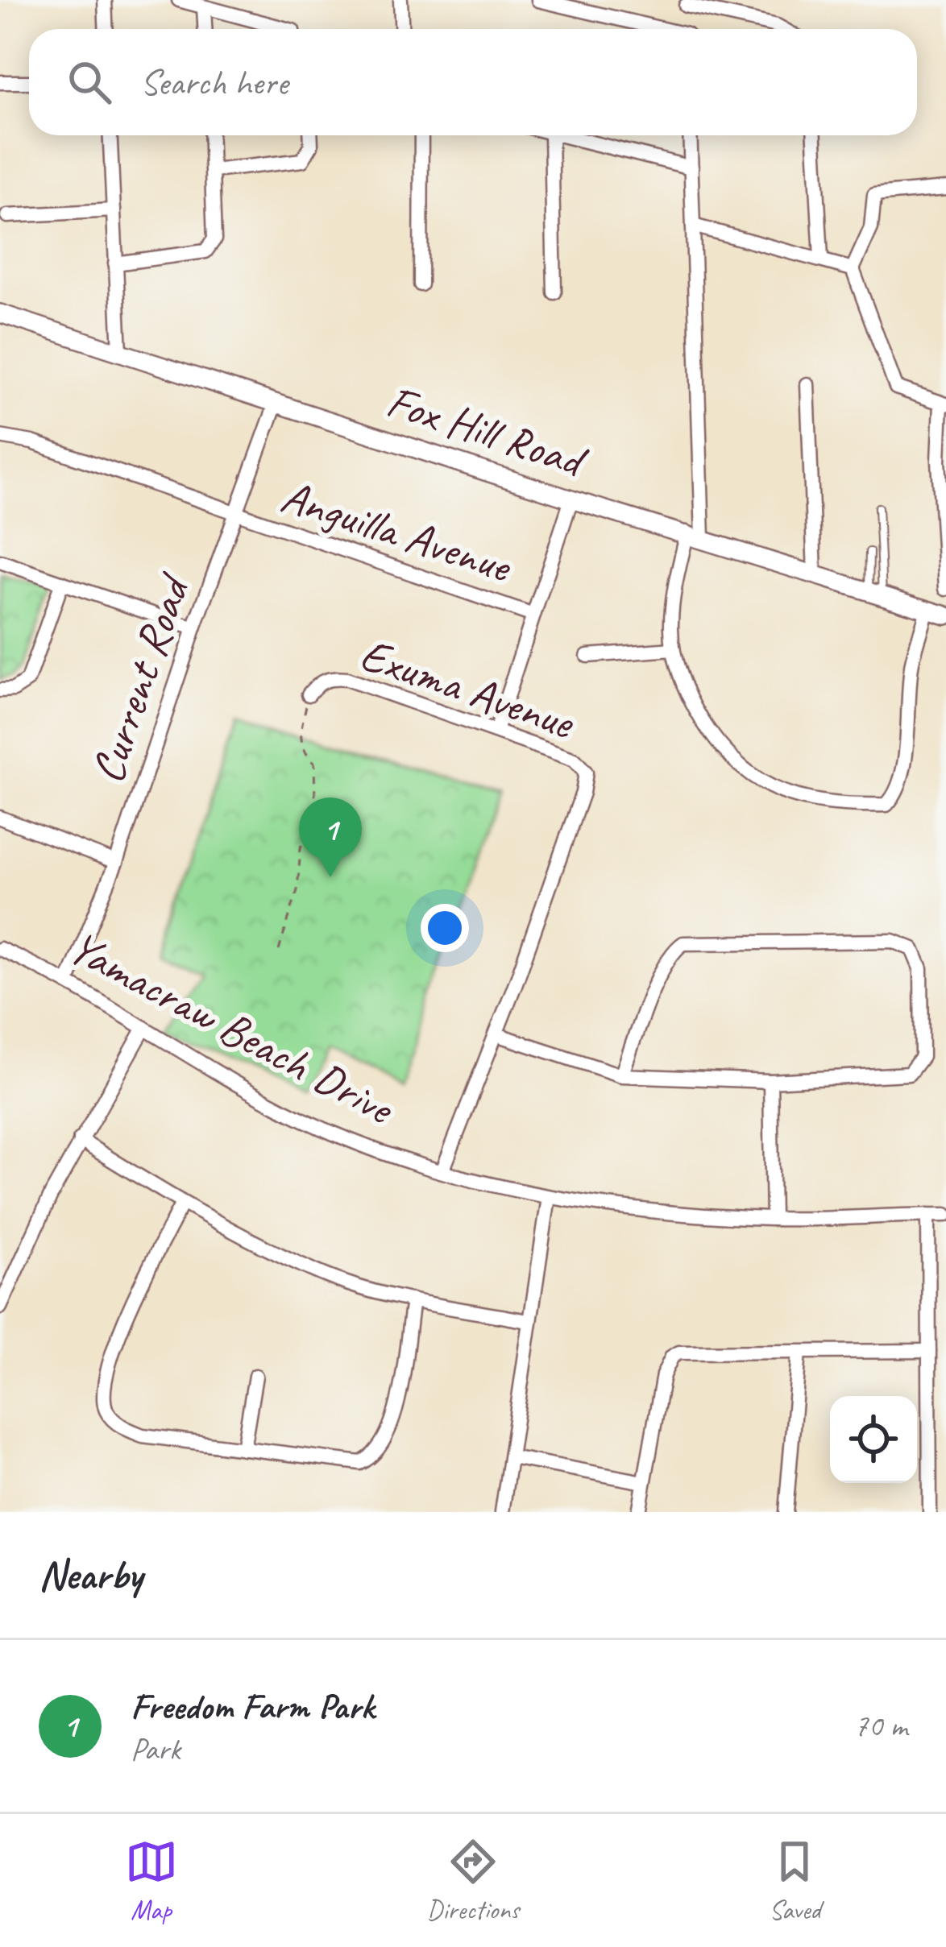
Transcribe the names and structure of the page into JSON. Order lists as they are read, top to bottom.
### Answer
{
  "streets": {
    "main road": ["Fox Hill Road"],
    "street": [
      "Anguilla Avenue",
      "Current Road",
      "Exuma Avenue",
      "Yamacraw Beach Drive"
    ]
  },
  "crossings": [
    ["Fox Hill Road", "Current Road"],
    ["Anguilla Avenue", "Current Road"],
    ["Current Road", "Yamacraw Beach Drive"],
    ["Exuma Avenue", "Yamacraw Beach Drive"]
  ],
  "page": {
    "search": "Search here",
    "pins": "1",
    "heading": "Nearby",
    "list": [
      {
        "mark": "1",
        "name": "Freedom Farm Park",
        "note": "Park",
        "value": "70 m"
      }
    ],
    "nav": ["Map", "Directions", "Saved"]
  }
}
